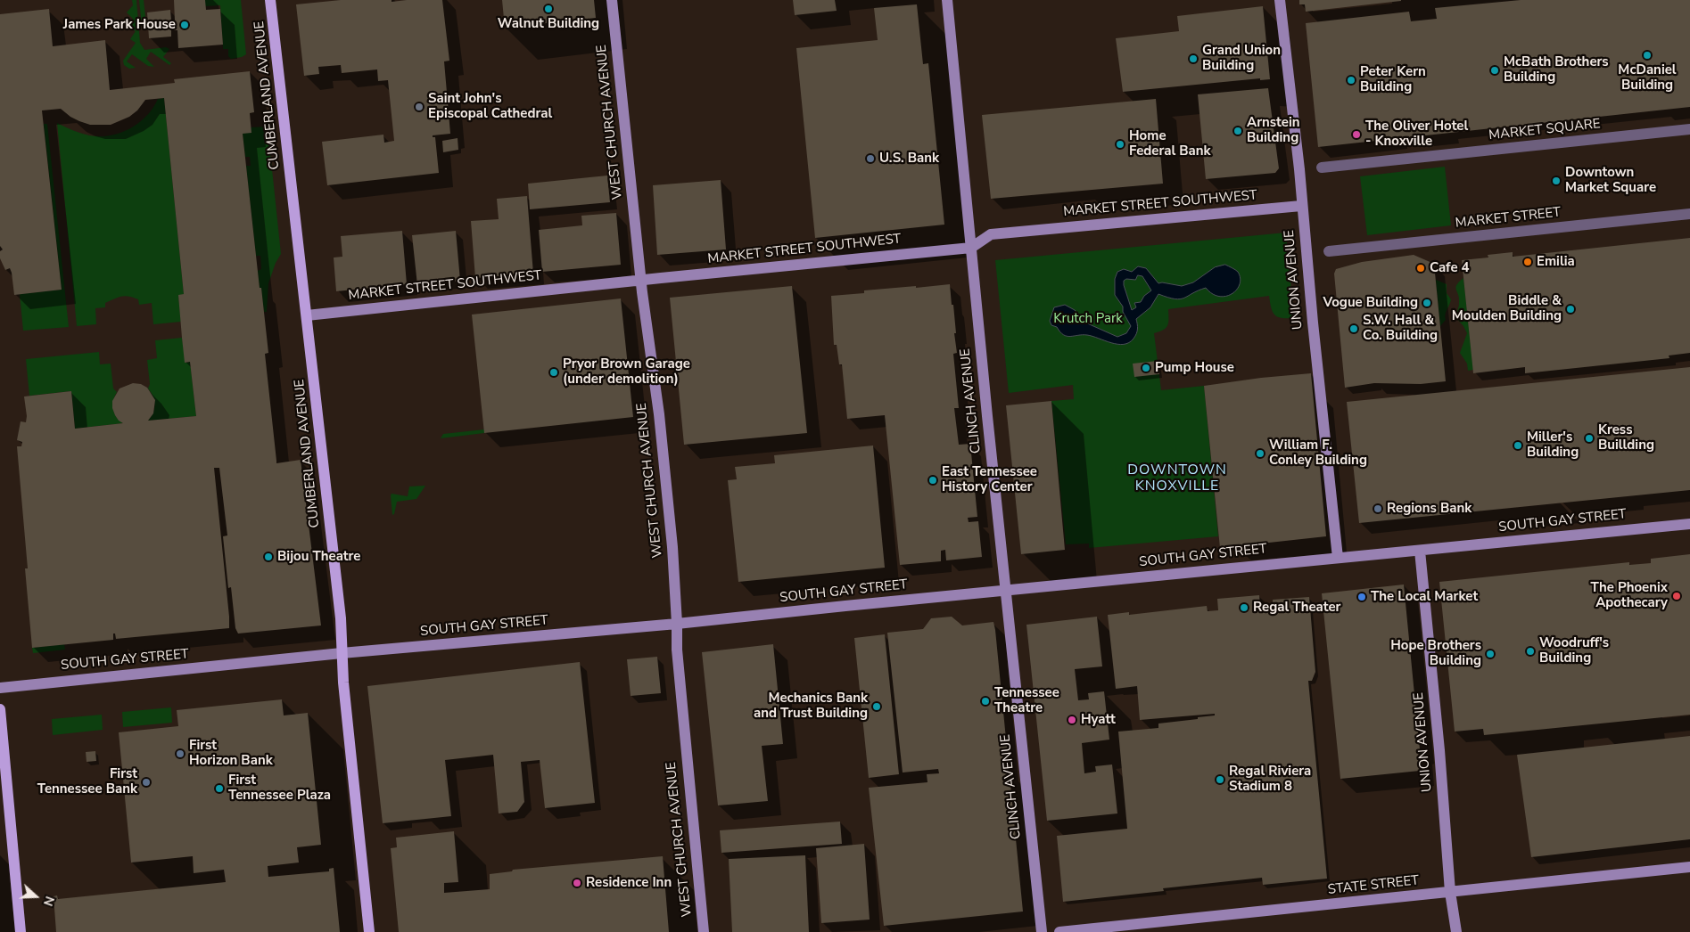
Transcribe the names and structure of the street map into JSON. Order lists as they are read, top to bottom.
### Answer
{
  "streets": {
    "main road": ["CUMBERLAND AVENUE"],
    "street": [
      "WEST CHURCH AVENUE",
      "MARKET SQUARE",
      "MARKET STREET SOUTHWEST",
      "MARKET STREET",
      "UNION AVENUE",
      "CLINCH AVENUE",
      "SOUTH GAY STREET",
      "STATE STREET"
    ]
  },
  "crossings": [
    ["CUMBERLAND AVENUE", "MARKET STREET SOUTHWEST"],
    ["CUMBERLAND AVENUE", "SOUTH GAY STREET"],
    ["WEST CHURCH AVENUE", "MARKET STREET SOUTHWEST"],
    ["WEST CHURCH AVENUE", "SOUTH GAY STREET"],
    ["MARKET STREET SOUTHWEST", "UNION AVENUE"],
    ["MARKET STREET SOUTHWEST", "CLINCH AVENUE"],
    ["UNION AVENUE", "SOUTH GAY STREET"],
    ["UNION AVENUE", "STATE STREET"],
    ["CLINCH AVENUE", "SOUTH GAY STREET"]
  ],
  "districts": ["DOWNTOWN KNOXVILLE"],
  "parks": ["Krutch Park"],
  "places": [
    "Walnut Building",
    "James Park House",
    "McDaniel Building",
    "Grand Union Building",
    "McBath Brothers Building",
    "Peter Kern Building",
    "Saint John's Episcopal Cathedral",
    "Arnstein Building",
    "The Oliver Hotel - Knoxville",
    "Home Federal Bank",
    "U.S. Bank",
    "Downtown Market Square",
    "Emilia",
    "Cafe 4",
    "Vogue Building",
    "Biddle & Moulden Building",
    "S.W. Hall & Co. Building",
    "Pump House",
    "Pryor Brown Garage (under demolition)",
    "Kress Buillding",
    "Miller's Building",
    "William F. Conley Building",
    "East Tennessee History Center",
    "Regions Bank",
    "Bijou Theatre",
    "The Phoenix Apothecary",
    "The Local Market",
    "Regal Theater",
    "Woodruff's Building",
    "Hope Brothers Building",
    "Tennessee Theatre",
    "Mechanics Bank and Trust Building",
    "Hyatt",
    "First Horizon Bank",
    "Regal Riviera Stadium 8",
    "First Tennessee Bank",
    "First Tennessee Plaza",
    "Residence Inn"
  ],
  "north": "right"
}
